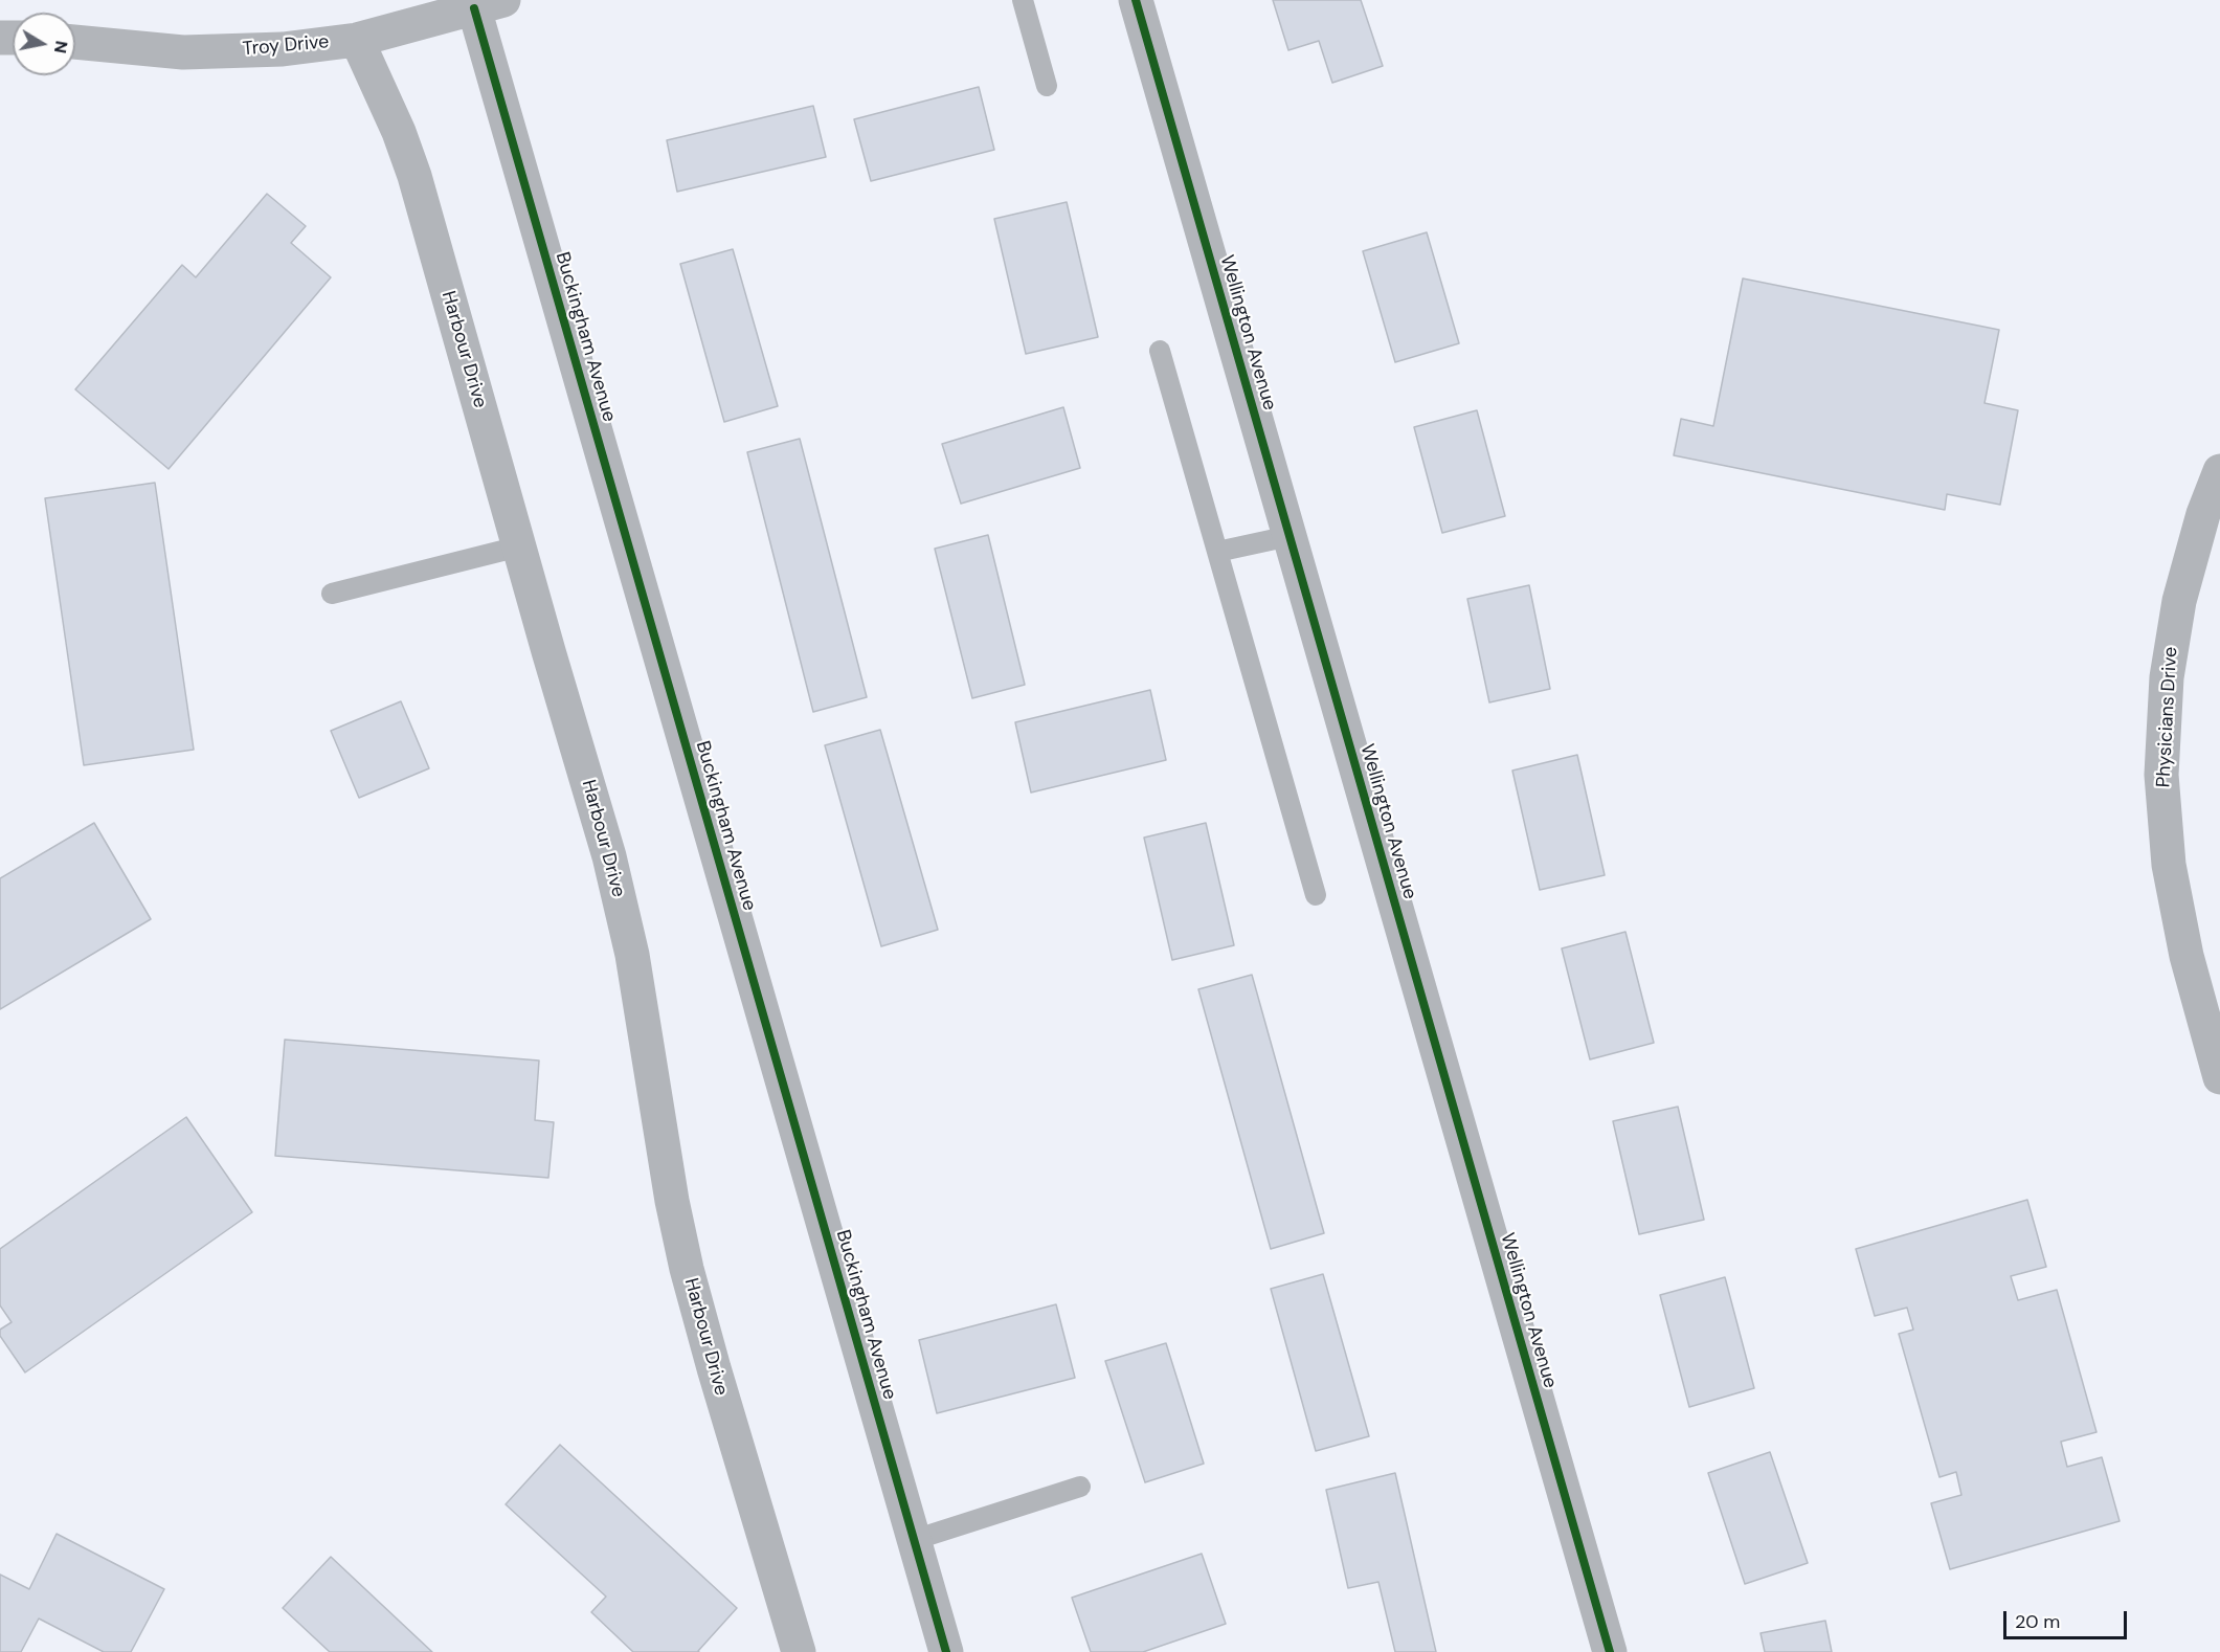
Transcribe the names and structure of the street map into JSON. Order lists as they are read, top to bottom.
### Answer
{
  "streets": {
    "street": [
      "Troy Drive",
      "Wellington Avenue",
      "Buckingham Avenue",
      "Harbour Drive",
      "Physicians Drive"
    ]
  },
  "crossings": [
    ["Troy Drive", "Buckingham Avenue"],
    ["Troy Drive", "Harbour Drive"]
  ],
  "scale_bar": "20 m",
  "north": "right"
}
